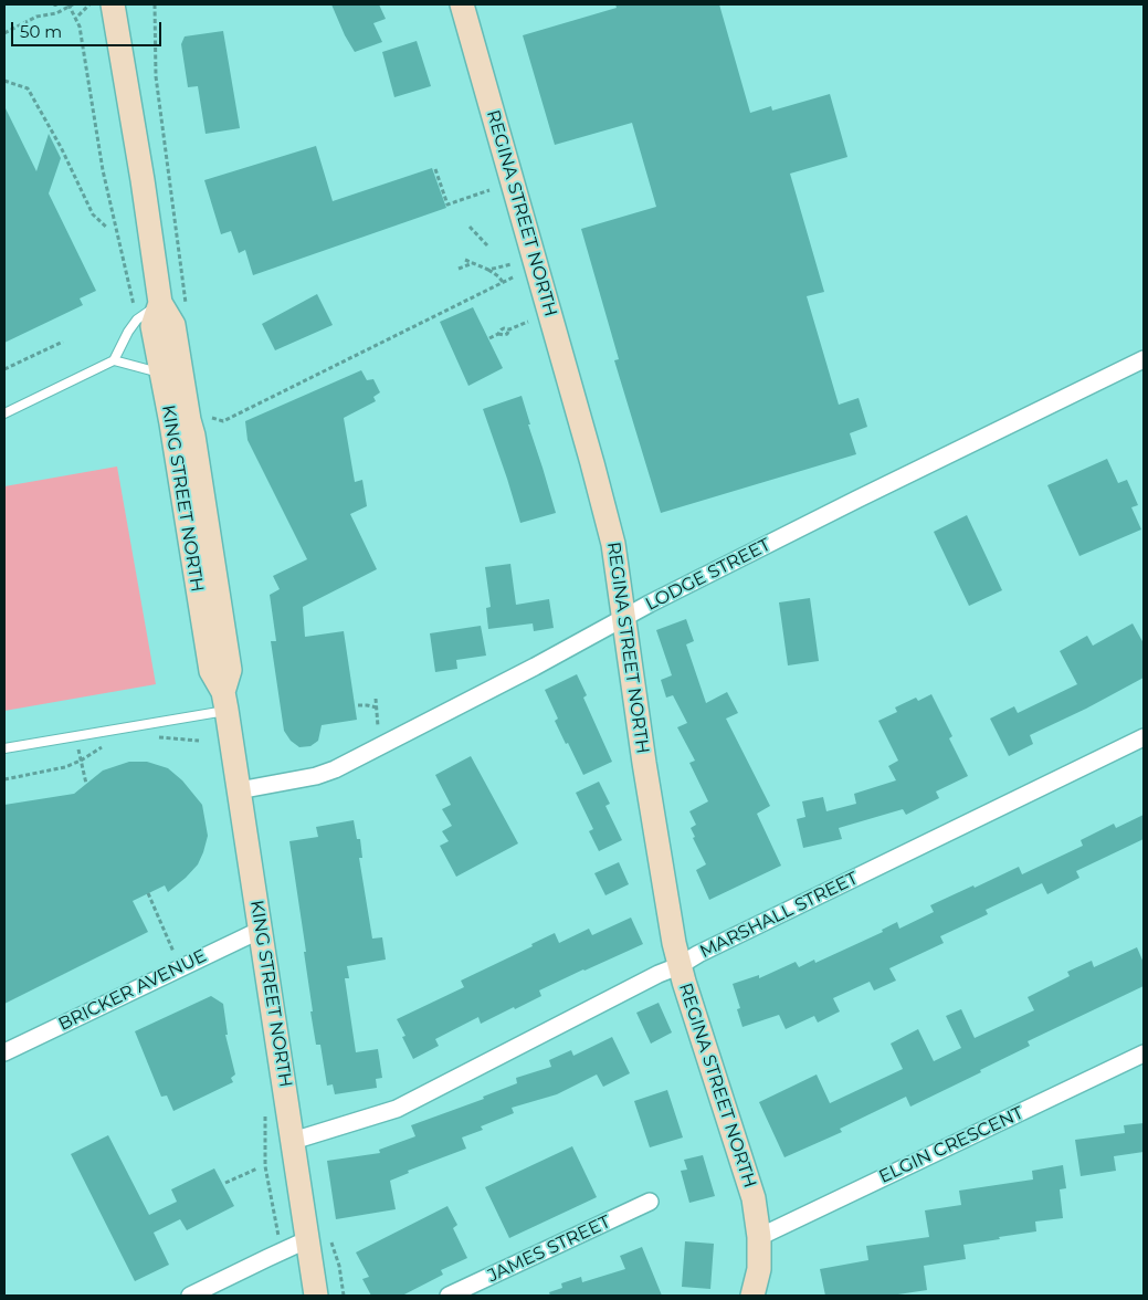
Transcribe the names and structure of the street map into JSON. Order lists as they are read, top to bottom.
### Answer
{
  "streets": {
    "main road": ["REGINA STREET NORTH", "KING STREET NORTH"],
    "street": [
      "LODGE STREET",
      "MARSHALL STREET",
      "BRICKER AVENUE",
      "ELGIN CRESCENT",
      "JAMES STREET"
    ]
  },
  "crossings": [
    ["REGINA STREET NORTH", "LODGE STREET"],
    ["REGINA STREET NORTH", "MARSHALL STREET"],
    ["REGINA STREET NORTH", "ELGIN CRESCENT"],
    ["KING STREET NORTH", "LODGE STREET"],
    ["KING STREET NORTH", "MARSHALL STREET"],
    ["KING STREET NORTH", "BRICKER AVENUE"]
  ],
  "scale_bar": "50 m"
}
